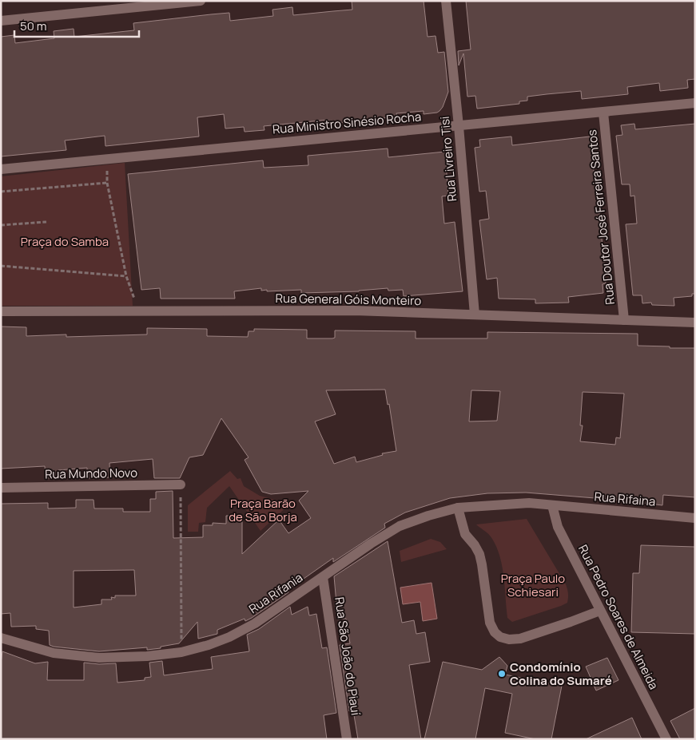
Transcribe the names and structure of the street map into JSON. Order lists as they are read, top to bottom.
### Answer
{
  "streets": {
    "street": [
      "Rua Ministro Sinésio Rocha",
      "Rua Livreiro Tisi",
      "Rua Doutor José Ferreira Santos",
      "Rua General Góis Monteiro",
      "Rua Mundo Novo",
      "Rua Rifaina",
      "Rua Rifania",
      "Rua Pedro Soares de Almeida",
      "Rua São João do Piauí"
    ]
  },
  "crossings": [
    ["Rua Ministro Sinésio Rocha", "Rua Livreiro Tisi"],
    ["Rua Ministro Sinésio Rocha", "Rua Doutor José Ferreira Santos"],
    ["Rua Livreiro Tisi", "Rua General Góis Monteiro"],
    ["Rua Doutor José Ferreira Santos", "Rua General Góis Monteiro"],
    ["Rua Rifaina", "Rua Rifania"],
    ["Rua Rifaina", "Rua Pedro Soares de Almeida"],
    ["Rua Rifania", "Rua Pedro Soares de Almeida"],
    ["Rua Rifania", "Rua São João do Piauí"]
  ],
  "parks": ["Praça do Samba", "Praça Barão de São Borja", "Praça Paulo Schiesari"],
  "places": ["Condomínio Colina do Sumaré"],
  "scale_bar": "50 m"
}
